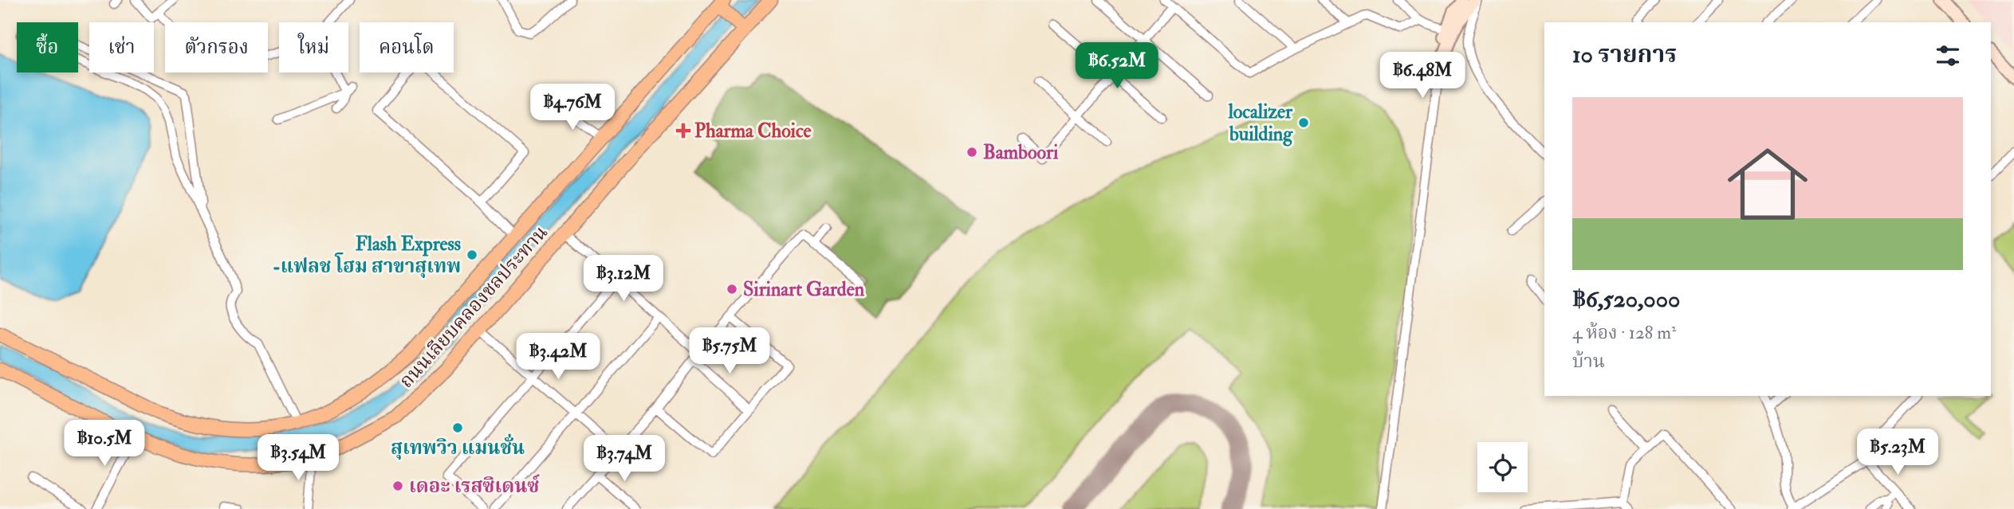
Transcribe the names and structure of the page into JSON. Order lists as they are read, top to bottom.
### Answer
{
  "streets": {
    "main road": ["ถนนเลียบคลองชลประทาน"]
  },
  "places": {
    "other": [
      "localizer building",
      "Bamboori",
      "Flash Express -แฟลช โฮม สาขาสุเทพ",
      "Sirinart Garden",
      "สุเทพวิว แมนชั่น",
      "เดอะ เรสซิเดนซ์"
    ],
    "health": ["Pharma Choice"]
  },
  "page": {
    "chip": [
      "ซื้อ",
      "เช่า",
      "ตัวกรอง",
      "ใหม่",
      "คอนโด"
    ],
    "heading": "10 รายการ",
    "price": [
      "฿6.52M",
      "฿6.48M",
      "฿4.76M",
      "฿3.12M",
      "฿5.75M",
      "฿3.42M",
      "฿10.5M",
      "฿5.23M",
      "฿3.54M",
      "฿3.74M"
    ],
    "list": [
      {
        "name": "฿6,520,000",
        "note": "4 ห้อง · 128 m² · บ้าน"
      }
    ]
  }
}
